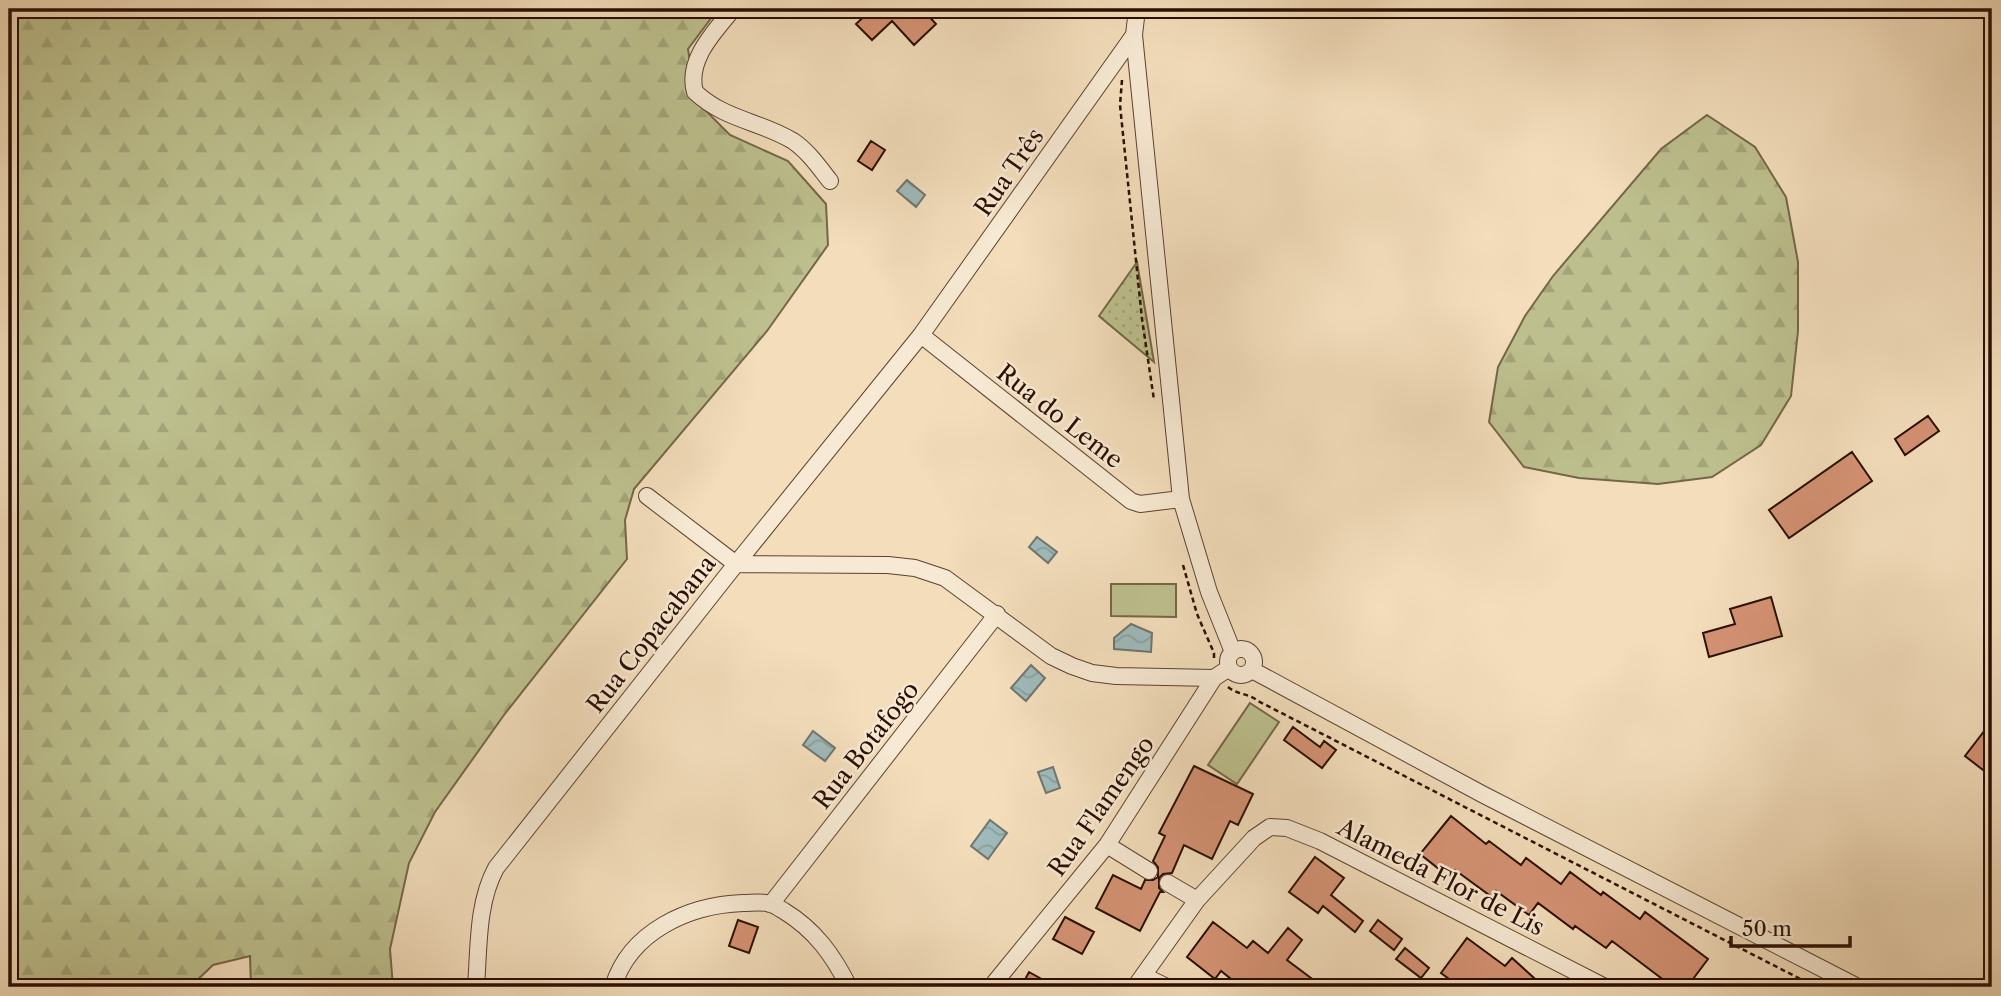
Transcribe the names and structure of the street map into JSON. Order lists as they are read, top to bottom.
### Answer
{
  "streets": {
    "street": [
      "Rua Três",
      "Rua do Leme",
      "Rua Copacabana",
      "Rua Botafogo",
      "Rua Flamengo",
      "Alameda Flor de Lis"
    ]
  },
  "crossings": [
    ["Rua Três", "Rua do Leme"],
    ["Rua Três", "Rua Copacabana"],
    ["Rua do Leme", "Rua Copacabana"]
  ],
  "scale_bar": "50 m"
}
